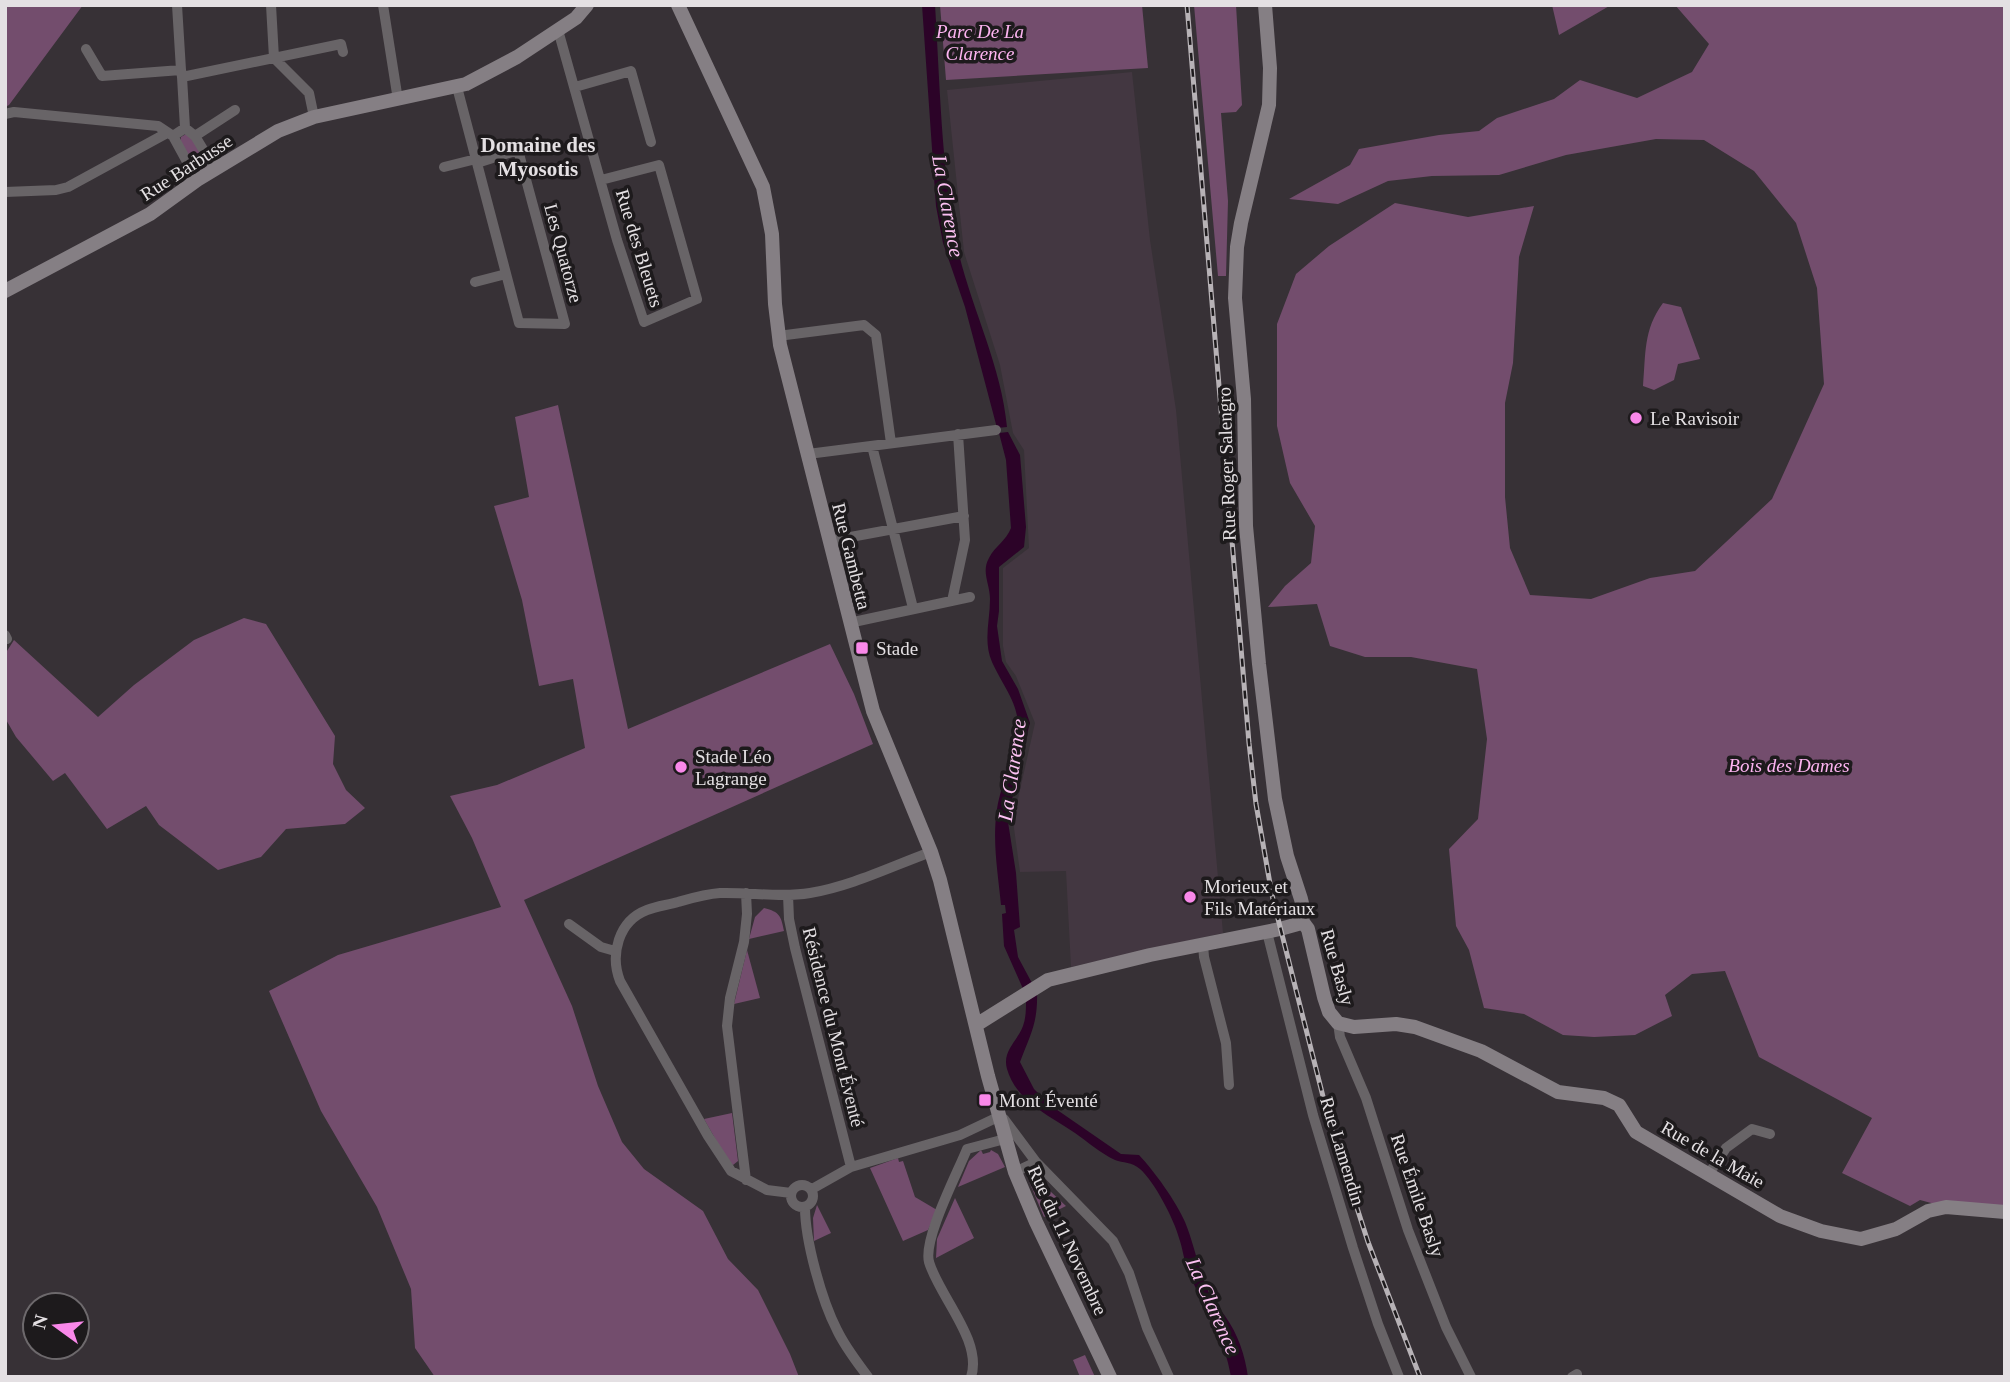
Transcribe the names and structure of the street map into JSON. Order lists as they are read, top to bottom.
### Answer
{
  "streets": {
    "street": [
      "Rue Barbusse",
      "Rue des Bleuets",
      "Les Quatorze",
      "Rue Roger Salengro",
      "Rue Gambetta",
      "Rue Basly",
      "Résidence du Mont Éventé",
      "Rue Lamendin",
      "Rue de la Maie",
      "Rue Émile Basly",
      "Rue du 11 Novembre"
    ]
  },
  "crossings": [
    ["Rue Barbusse", "Rue des Bleuets"],
    ["Rue Barbusse", "Les Quatorze"],
    ["Rue Roger Salengro", "Rue Basly"],
    ["Rue Gambetta", "Rue du 11 Novembre"],
    ["Rue Basly", "Rue de la Maie"],
    ["Rue Basly", "Rue Émile Basly"],
    ["Rue de la Maie", "Rue Émile Basly"]
  ],
  "districts": ["Domaine des Myosotis"],
  "water": ["La Clarence"],
  "parks": ["Parc De La Clarence", "Bois des Dames"],
  "places": {
    "other": ["Le Ravisoir", "Stade Léo Lagrange", "Morieux et Fils Matériaux"],
    "transit": ["Stade", "Mont Éventé"]
  },
  "north": "left"
}
